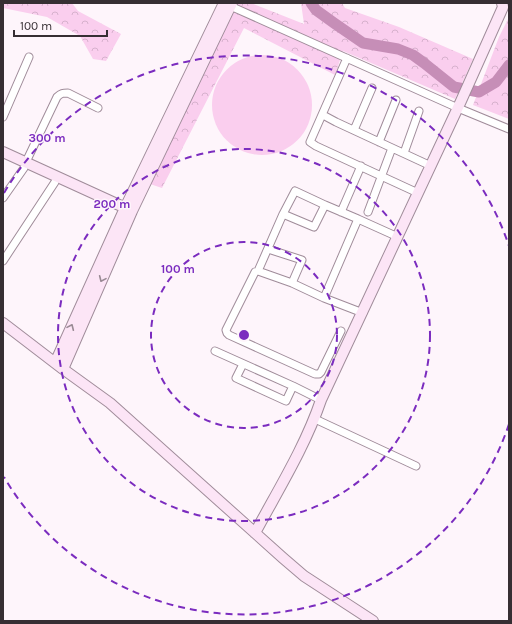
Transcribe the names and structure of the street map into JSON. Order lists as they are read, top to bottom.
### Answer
{
  "scale_bar": "100 m",
  "rings": ["300 m", "200 m", "100 m"]
}
